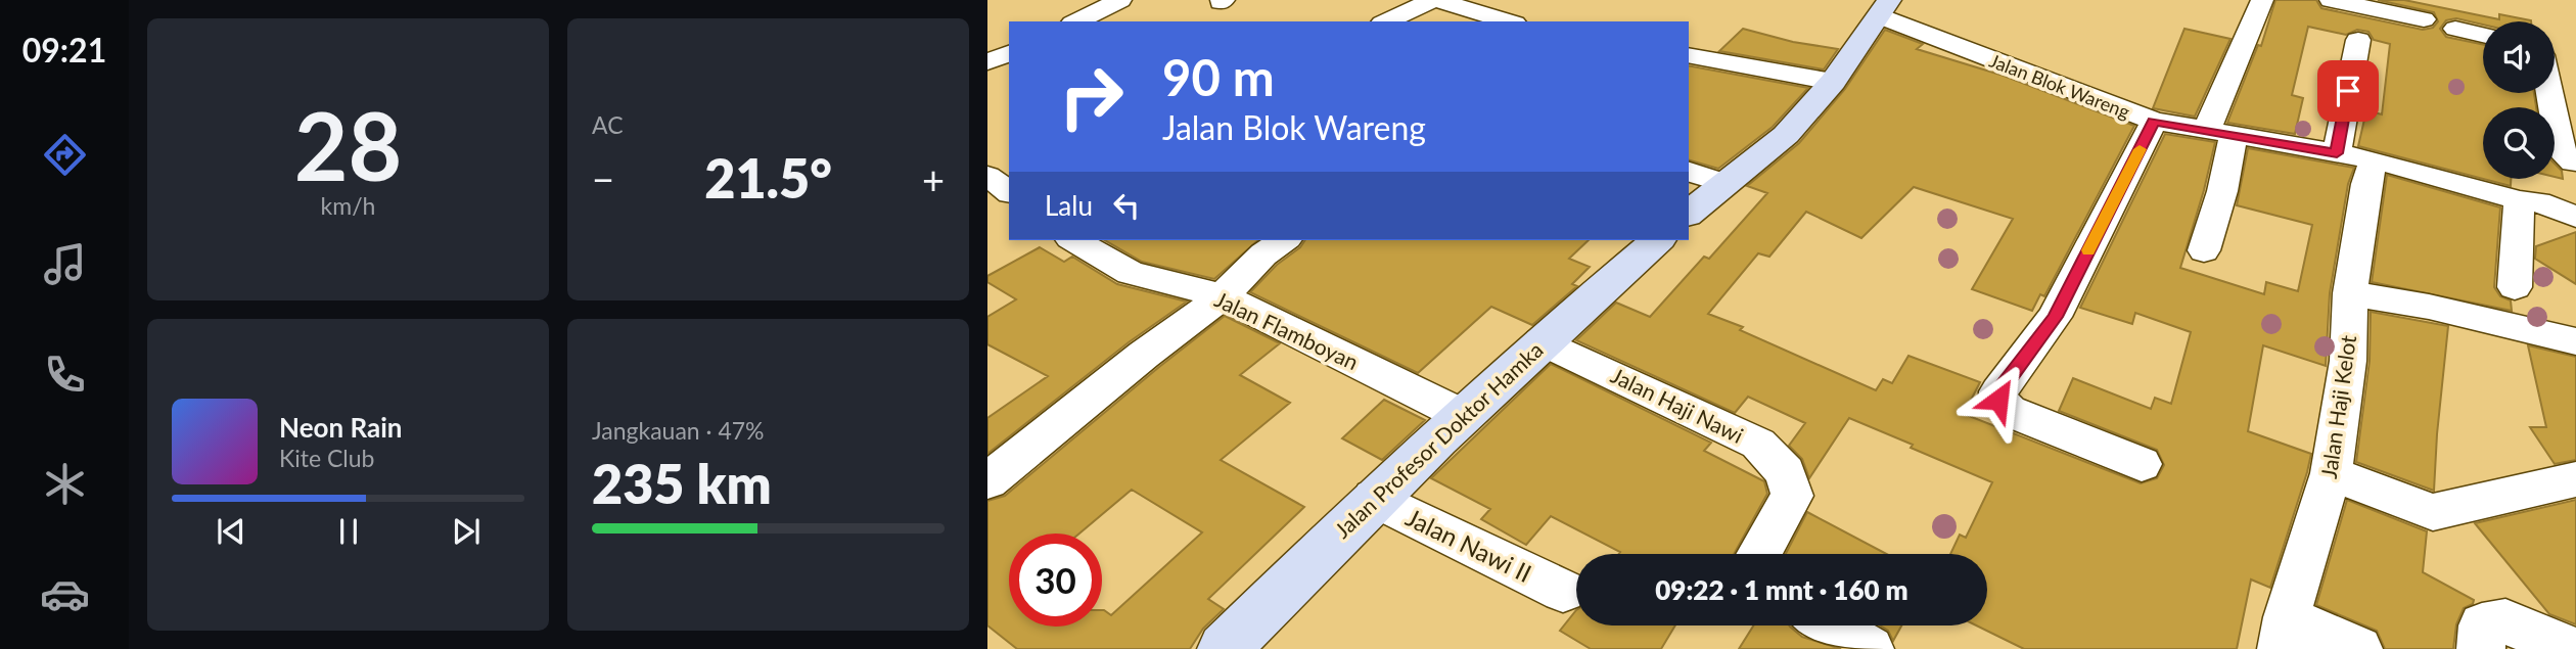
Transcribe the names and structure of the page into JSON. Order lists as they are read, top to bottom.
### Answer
{
  "streets": {
    "street": [
      "Jalan Blok Wareng",
      "Jalan Flamboyan",
      "Jalan Haji Nawi",
      "Jalan Haji Kelot",
      "Jalan Profesor Doktor Hamka",
      "Jalan Nawi II"
    ]
  },
  "crossings": [
    ["Jalan Blok Wareng", "Jalan Haji Kelot"],
    ["Jalan Flamboyan", "Jalan Profesor Doktor Hamka"],
    ["Jalan Haji Nawi", "Jalan Profesor Doktor Hamka"],
    ["Jalan Profesor Doktor Hamka", "Jalan Nawi II"]
  ],
  "page": {
    "tabs": "09:21",
    "tile": [
      ["28", "km/h"],
      "AC",
      ["Jangkauan · 47%", "235 km"]
    ],
    "turn": ["90 m", "Jalan Blok Wareng"],
    "heat": ["−", "21.5°", "+"],
    "then": "Lalu",
    "song": ["Neon Rain", "Kite Club"],
    "limit": "30",
    "trip": "09:22 · 1 mnt · 160 m"
  }
}
